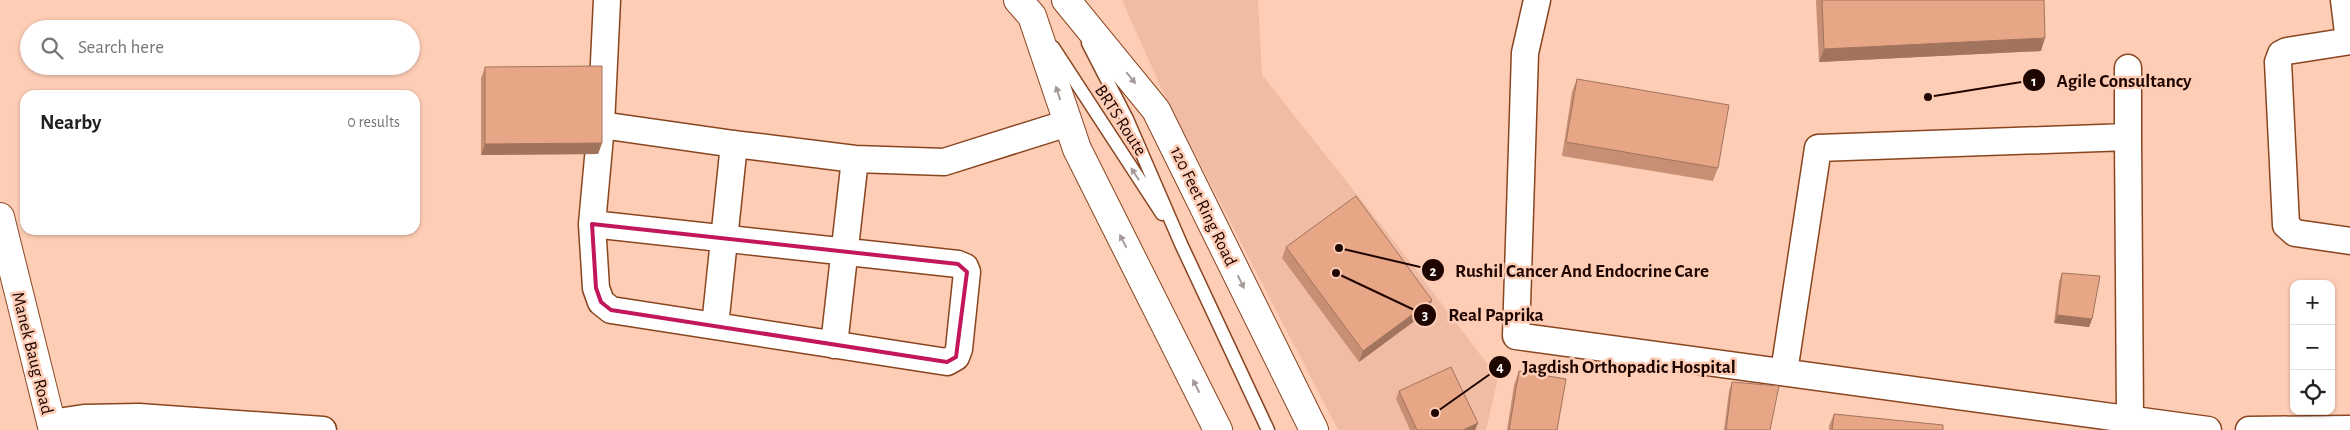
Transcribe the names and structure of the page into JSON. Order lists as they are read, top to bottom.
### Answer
{
  "streets": {
    "main road": ["120 Feet Ring Road", "Manek Baug Road"],
    "lane": ["BRTS Route"]
  },
  "crossings": [
    ["BRTS Route", "120 Feet Ring Road"]
  ],
  "places": [
    "Agile Consultancy",
    "Rushil Cancer And Endocrine Care",
    "Real Paprika",
    "Jagdish Orthopadic Hospital"
  ],
  "page": {
    "search": "Search here",
    "heading": ["Nearby", "0 results"],
    "map_buttons": ["+", "−"]
  }
}
